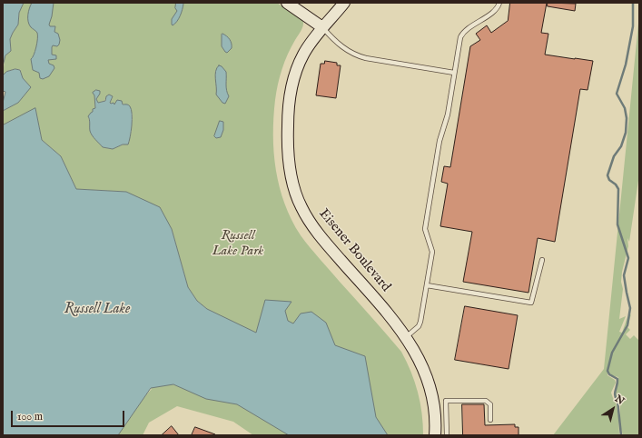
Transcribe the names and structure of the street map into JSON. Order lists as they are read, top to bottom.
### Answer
{
  "streets": {
    "street": ["Eisener Boulevard"]
  },
  "water": ["Russell Lake"],
  "parks": ["Russell Lake Park"],
  "scale_bar": "100 m",
  "north": "top right"
}
